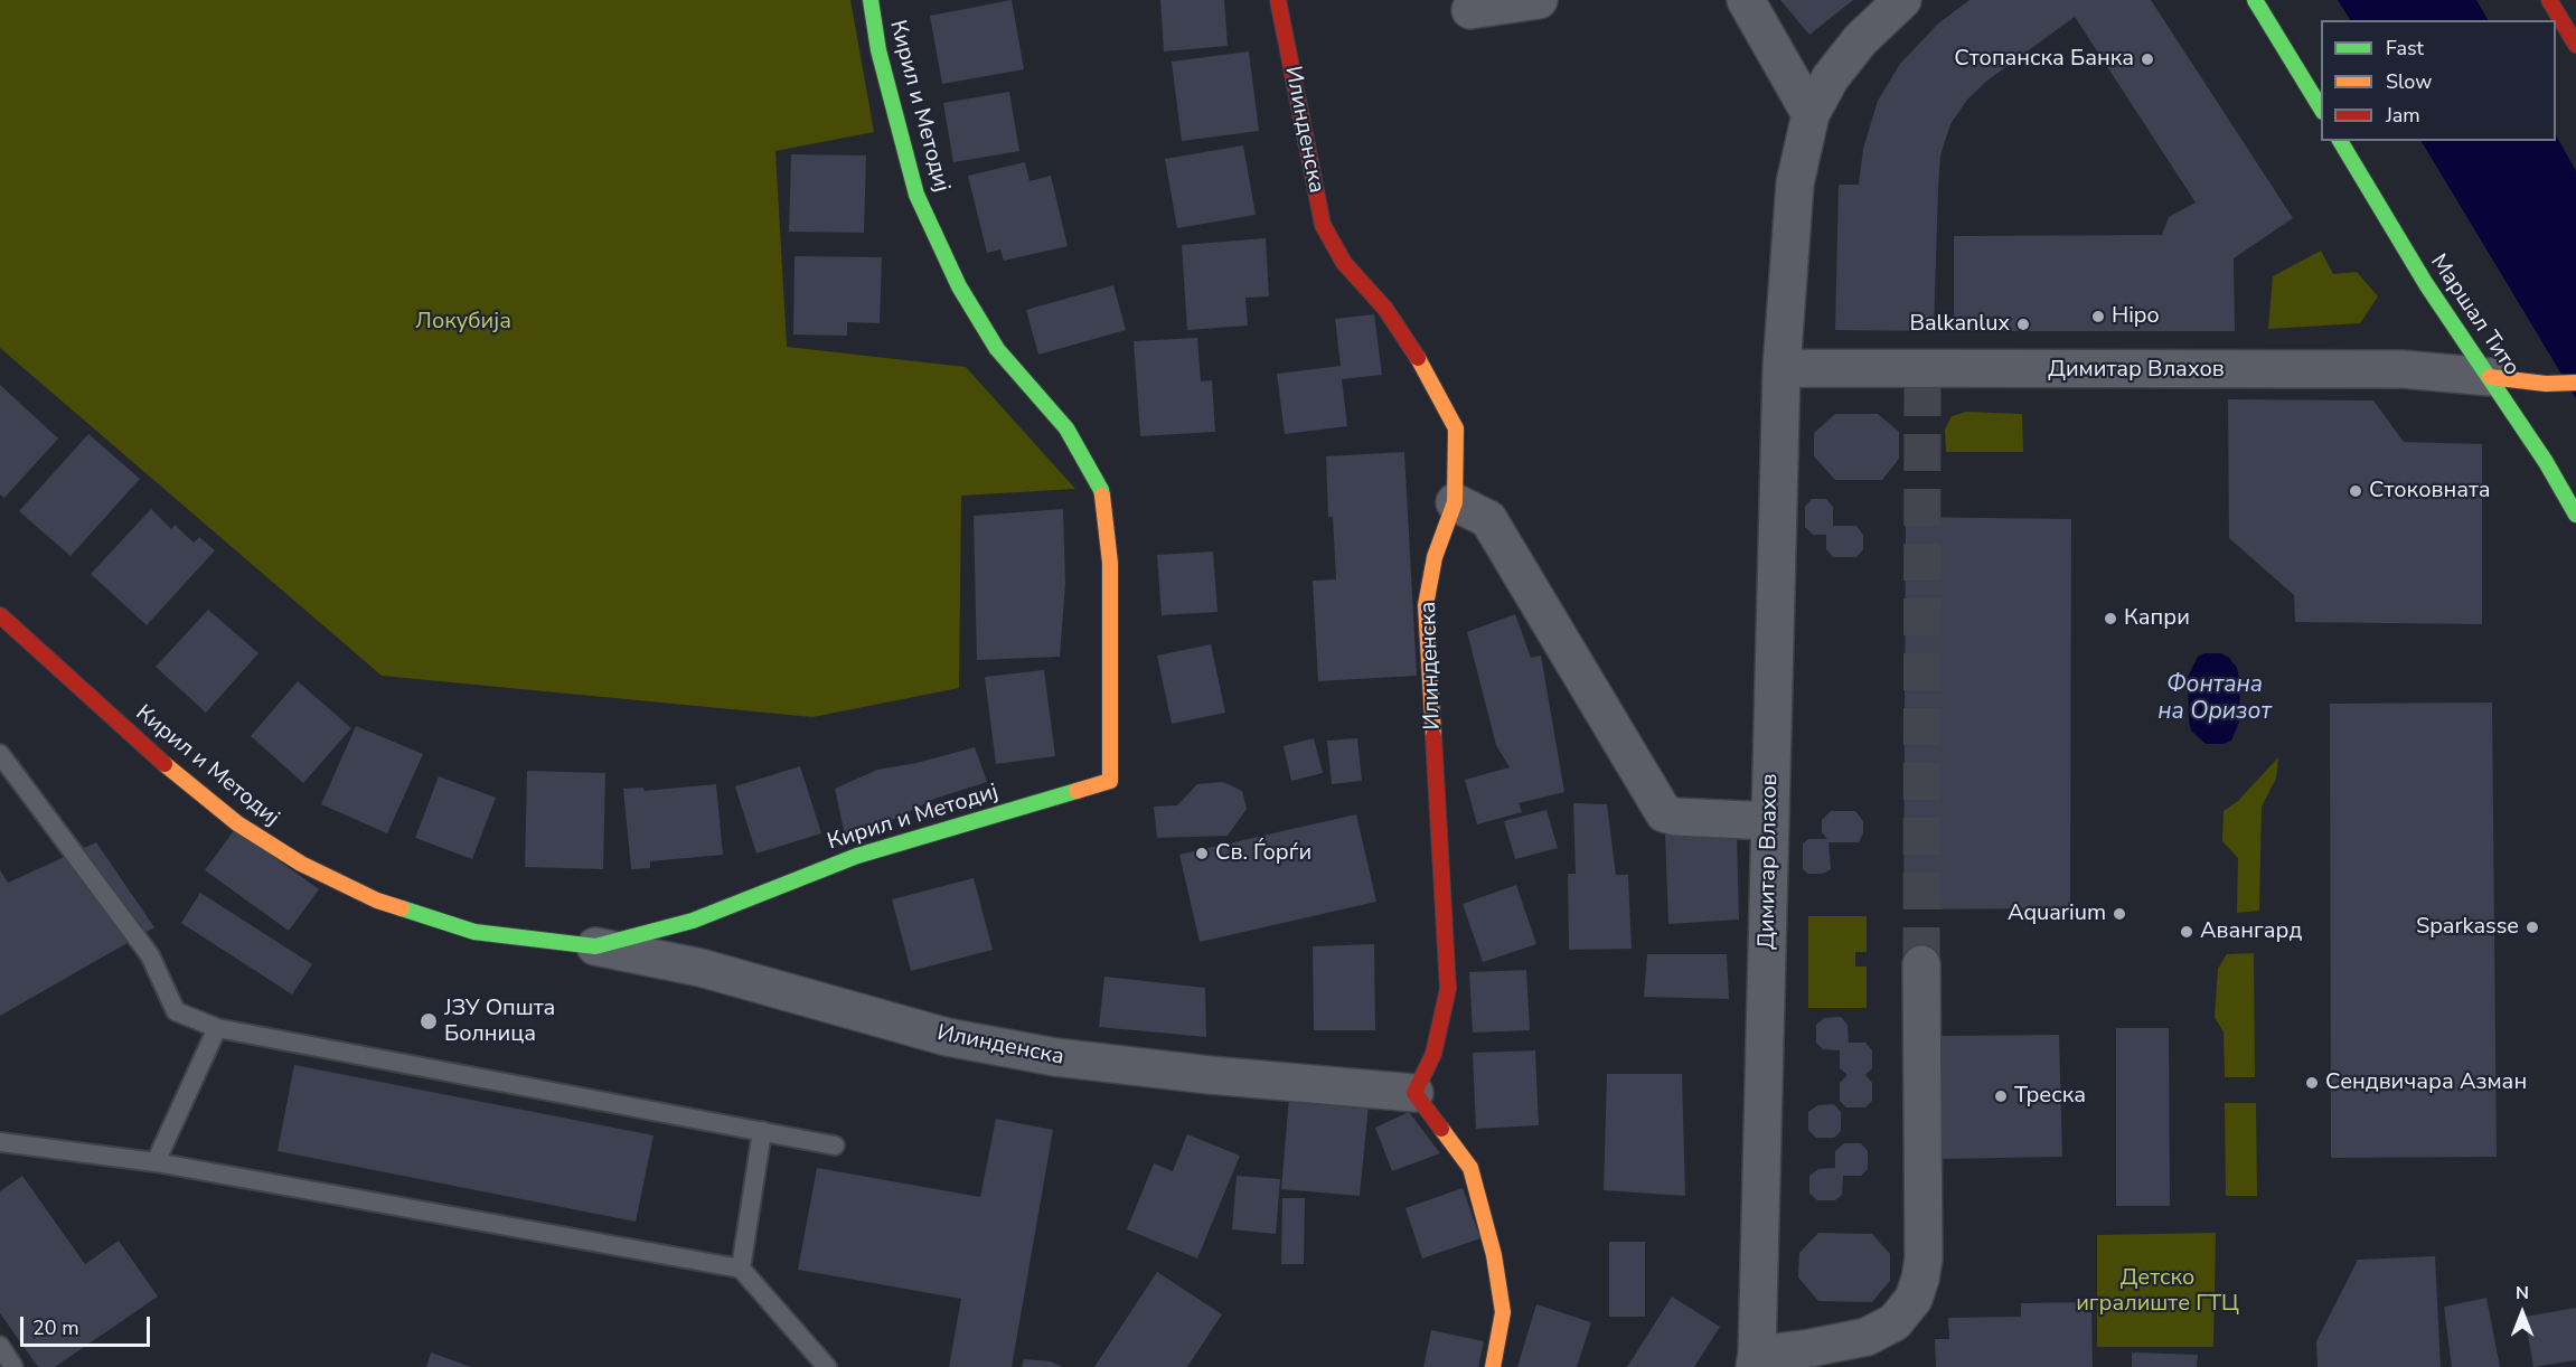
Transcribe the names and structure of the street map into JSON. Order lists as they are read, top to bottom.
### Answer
{
  "streets": {
    "street": [
      "Кирил и Методиј",
      "Илинденска",
      "Маршал Тито",
      "Димитар Влахов"
    ]
  },
  "crossings": [
    ["Кирил и Методиј", "Илинденска"],
    ["Маршал Тито", "Димитар Влахов"]
  ],
  "water": ["Фонтана на Оризот"],
  "parks": ["Локубија", "Детско игралиште ГТЦ"],
  "places": [
    "Стопанска Банка",
    "Hipo",
    "Balkanlux",
    "Стоковната",
    "Капри",
    "Св. Ѓорѓи",
    "Aquarium",
    "Sparkasse",
    "Авангард",
    "ЈЗУ Општа Болница",
    "Сендвичара Азман",
    "Треска"
  ],
  "legend": ["Fast", "Slow", "Jam"],
  "scale_bar": "20 m",
  "north": "top"
}
